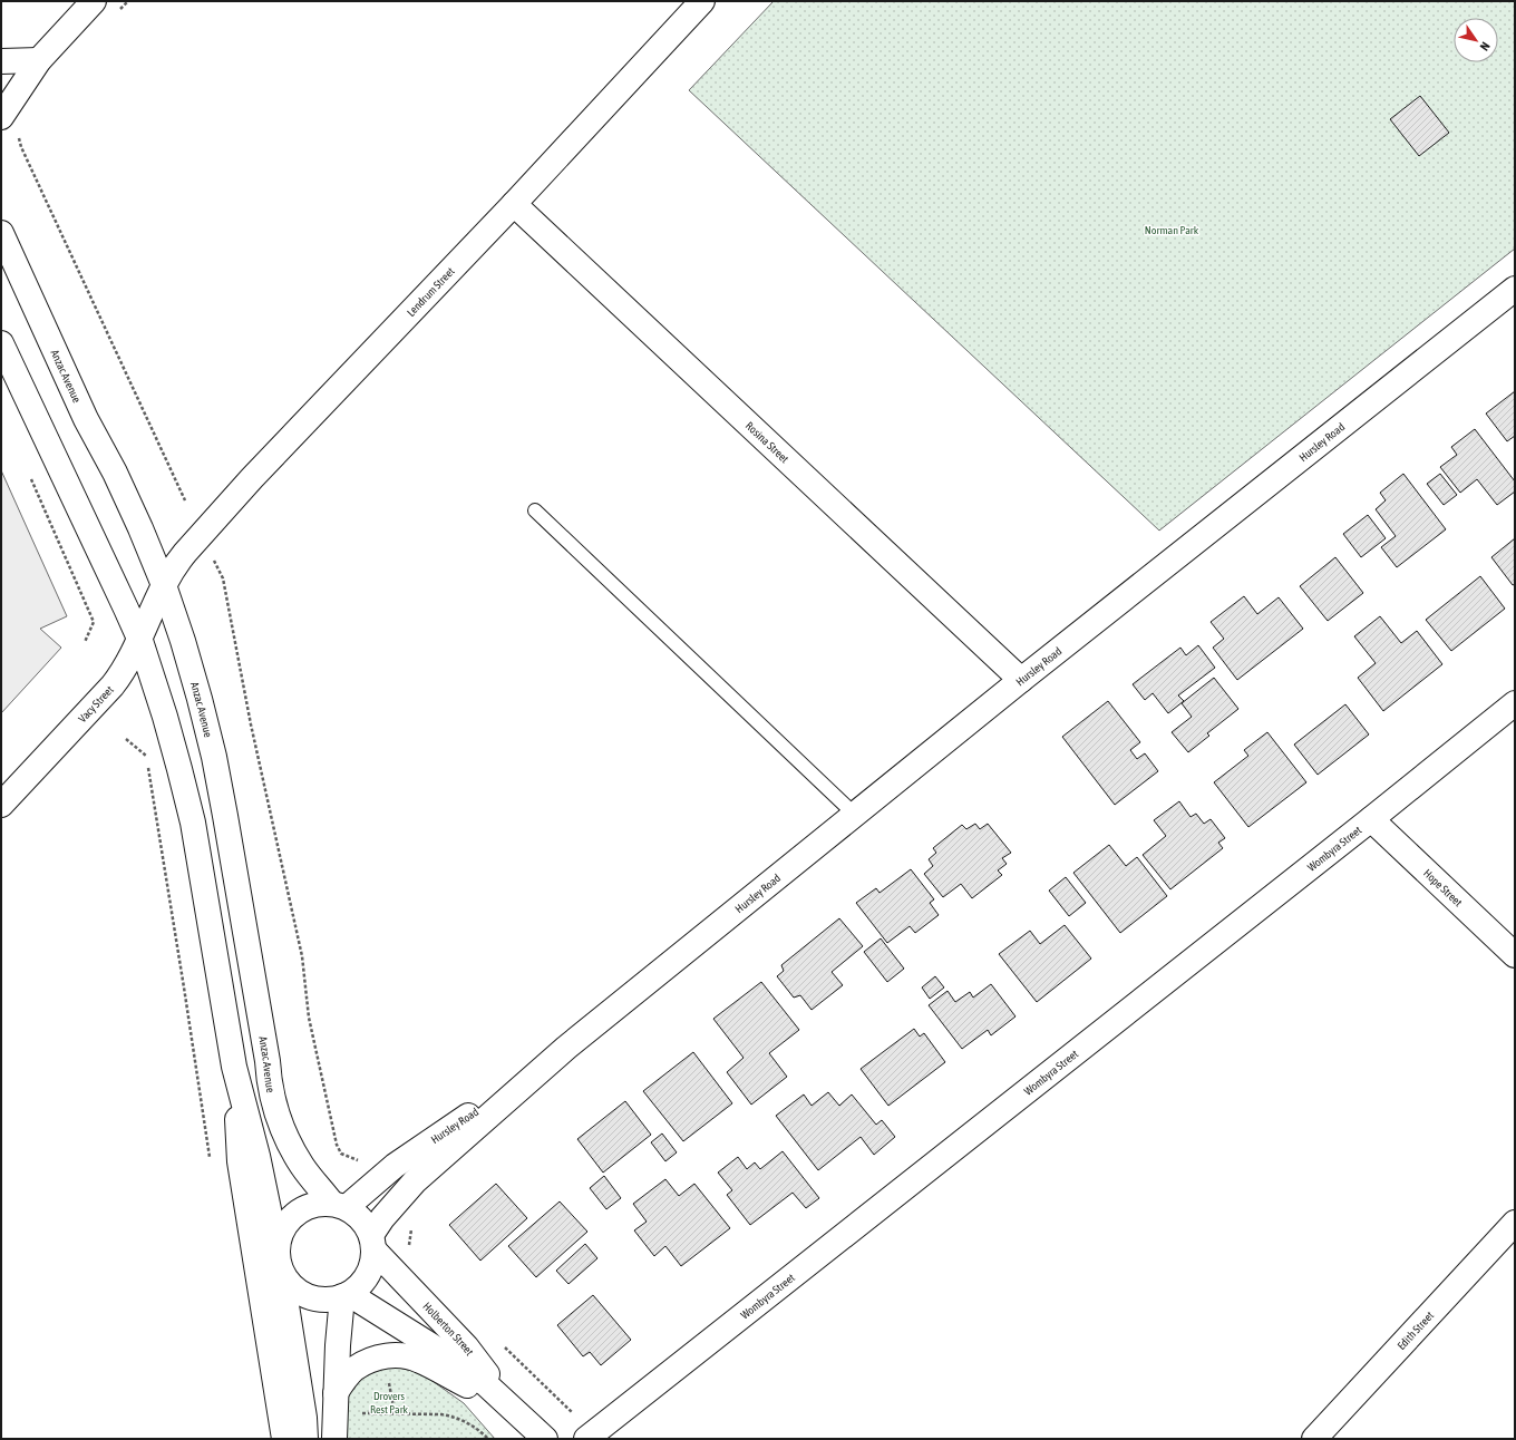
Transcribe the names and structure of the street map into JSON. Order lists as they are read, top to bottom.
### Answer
{
  "streets": {
    "street": [
      "Lendrum Street",
      "Anzac Avenue",
      "Hursley Road",
      "Rosina Street",
      "Vacy Street",
      "Wombyra Street",
      "Hope Street",
      "Holberton Street",
      "Edith Street"
    ]
  },
  "crossings": [
    ["Lendrum Street", "Anzac Avenue"],
    ["Lendrum Street", "Rosina Street"],
    ["Lendrum Street", "Vacy Street"],
    ["Anzac Avenue", "Hursley Road"],
    ["Anzac Avenue", "Vacy Street"],
    ["Anzac Avenue", "Holberton Street"],
    ["Hursley Road", "Rosina Street"],
    ["Hursley Road", "Holberton Street"],
    ["Wombyra Street", "Hope Street"]
  ],
  "parks": ["Norman Park", "Drovers Rest Park"],
  "north": "bottom right"
}
